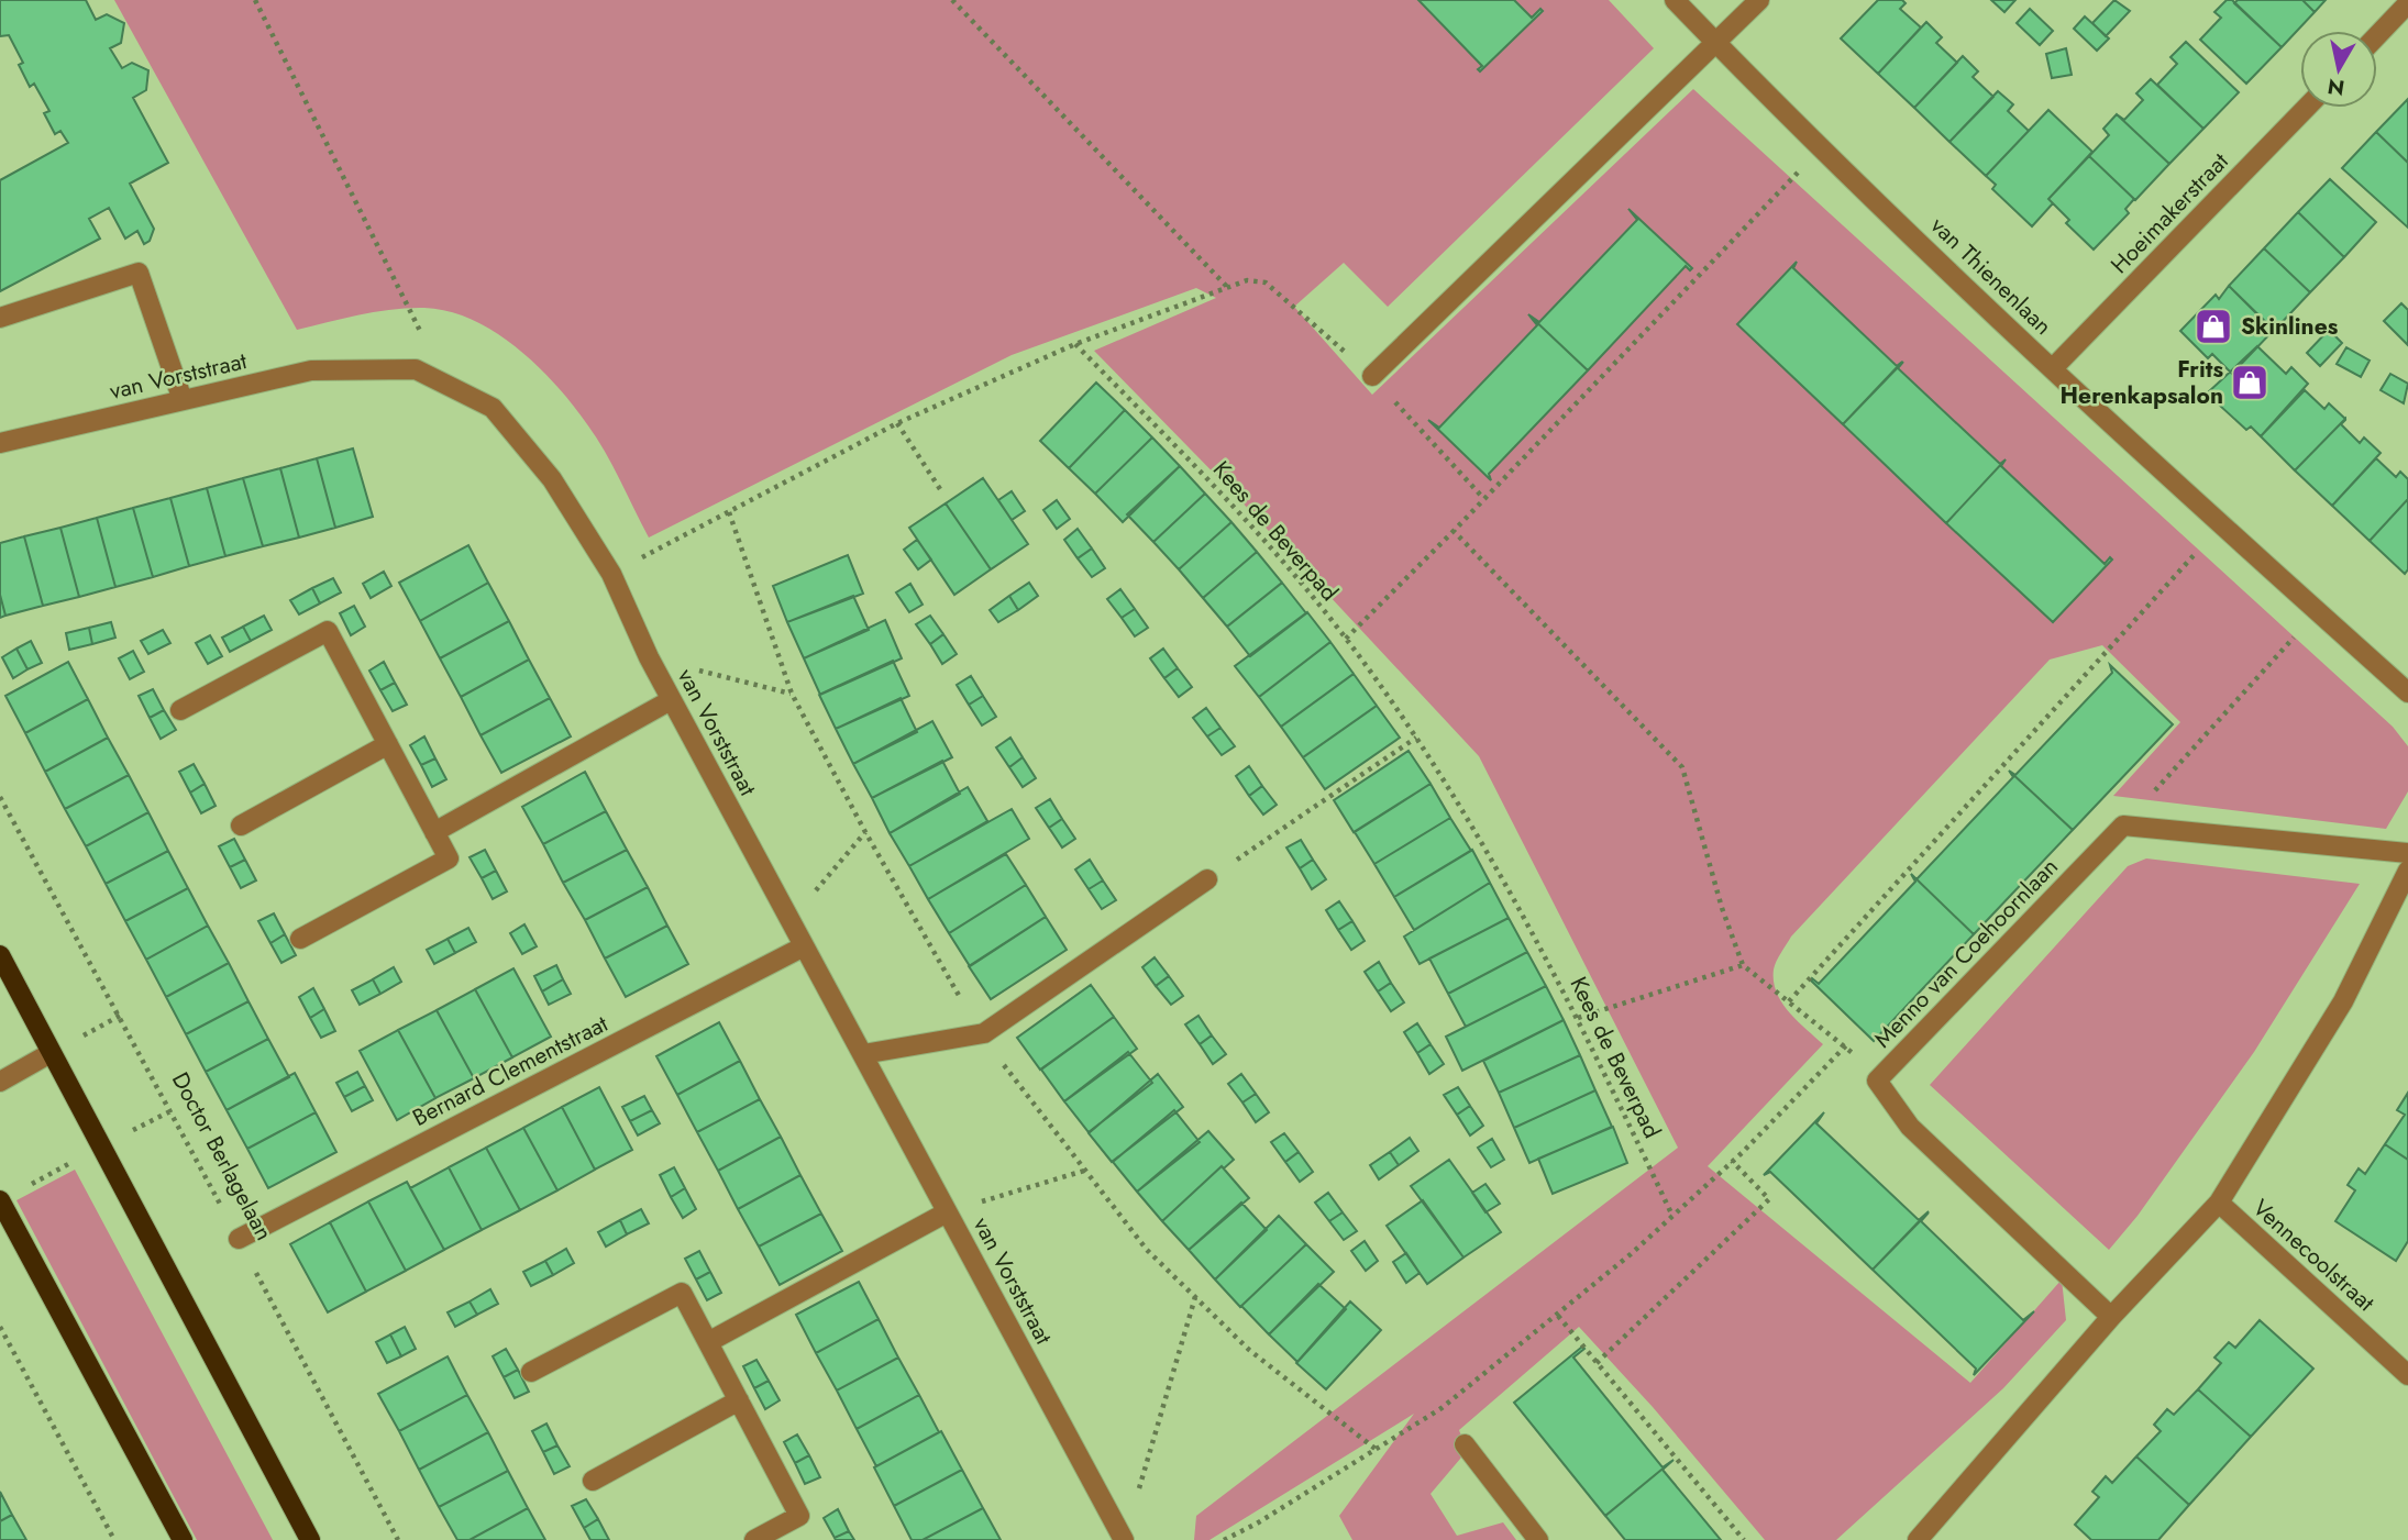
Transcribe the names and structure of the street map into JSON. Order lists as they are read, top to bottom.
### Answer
{
  "streets": {
    "street": [
      "Hoeimakerstraat",
      "van Thienenlaan",
      "van Vorststraat",
      "Menno van Coehoornlaan",
      "Bernard Clementstraat",
      "Vennecoolstraat"
    ],
    "path": ["Kees de Beverpad", "Doctor Berlagelaan"]
  },
  "crossings": [
    ["Hoeimakerstraat", "van Thienenlaan"],
    ["van Vorststraat", "Bernard Clementstraat"],
    ["Bernard Clementstraat", "Doctor Berlagelaan"]
  ],
  "places": {
    "shop": ["Skinlines", "Frits Herenkapsalon"]
  },
  "north": "bottom"
}
